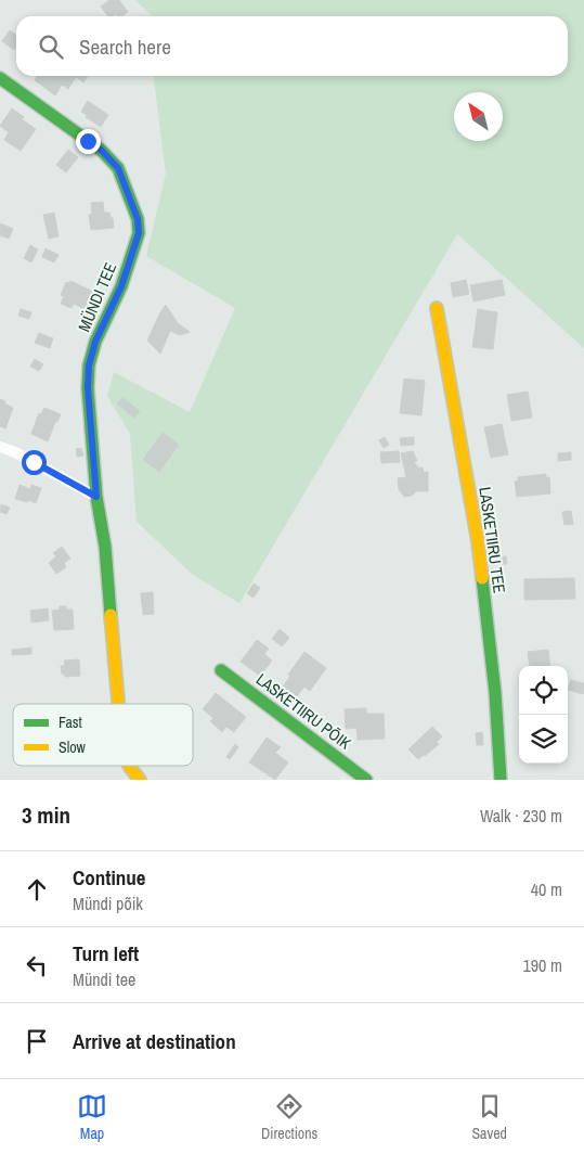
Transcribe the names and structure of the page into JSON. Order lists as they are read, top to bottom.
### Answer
{
  "streets": {
    "street": ["MÜNDI TEE", "LASKETIIRU TEE", "LASKETIIRU PÕIK"]
  },
  "legend": ["Fast", "Slow"],
  "north": "top left",
  "page": {
    "search": "Search here",
    "heading": ["3 min", "Walk · 230 m"],
    "list": [
      ["Continue", "Mündi põik", "40 m"],
      ["Turn left", "Mündi tee", "190 m"],
      "Arrive at destination"
    ],
    "nav": ["Map", "Directions", "Saved"]
  }
}
